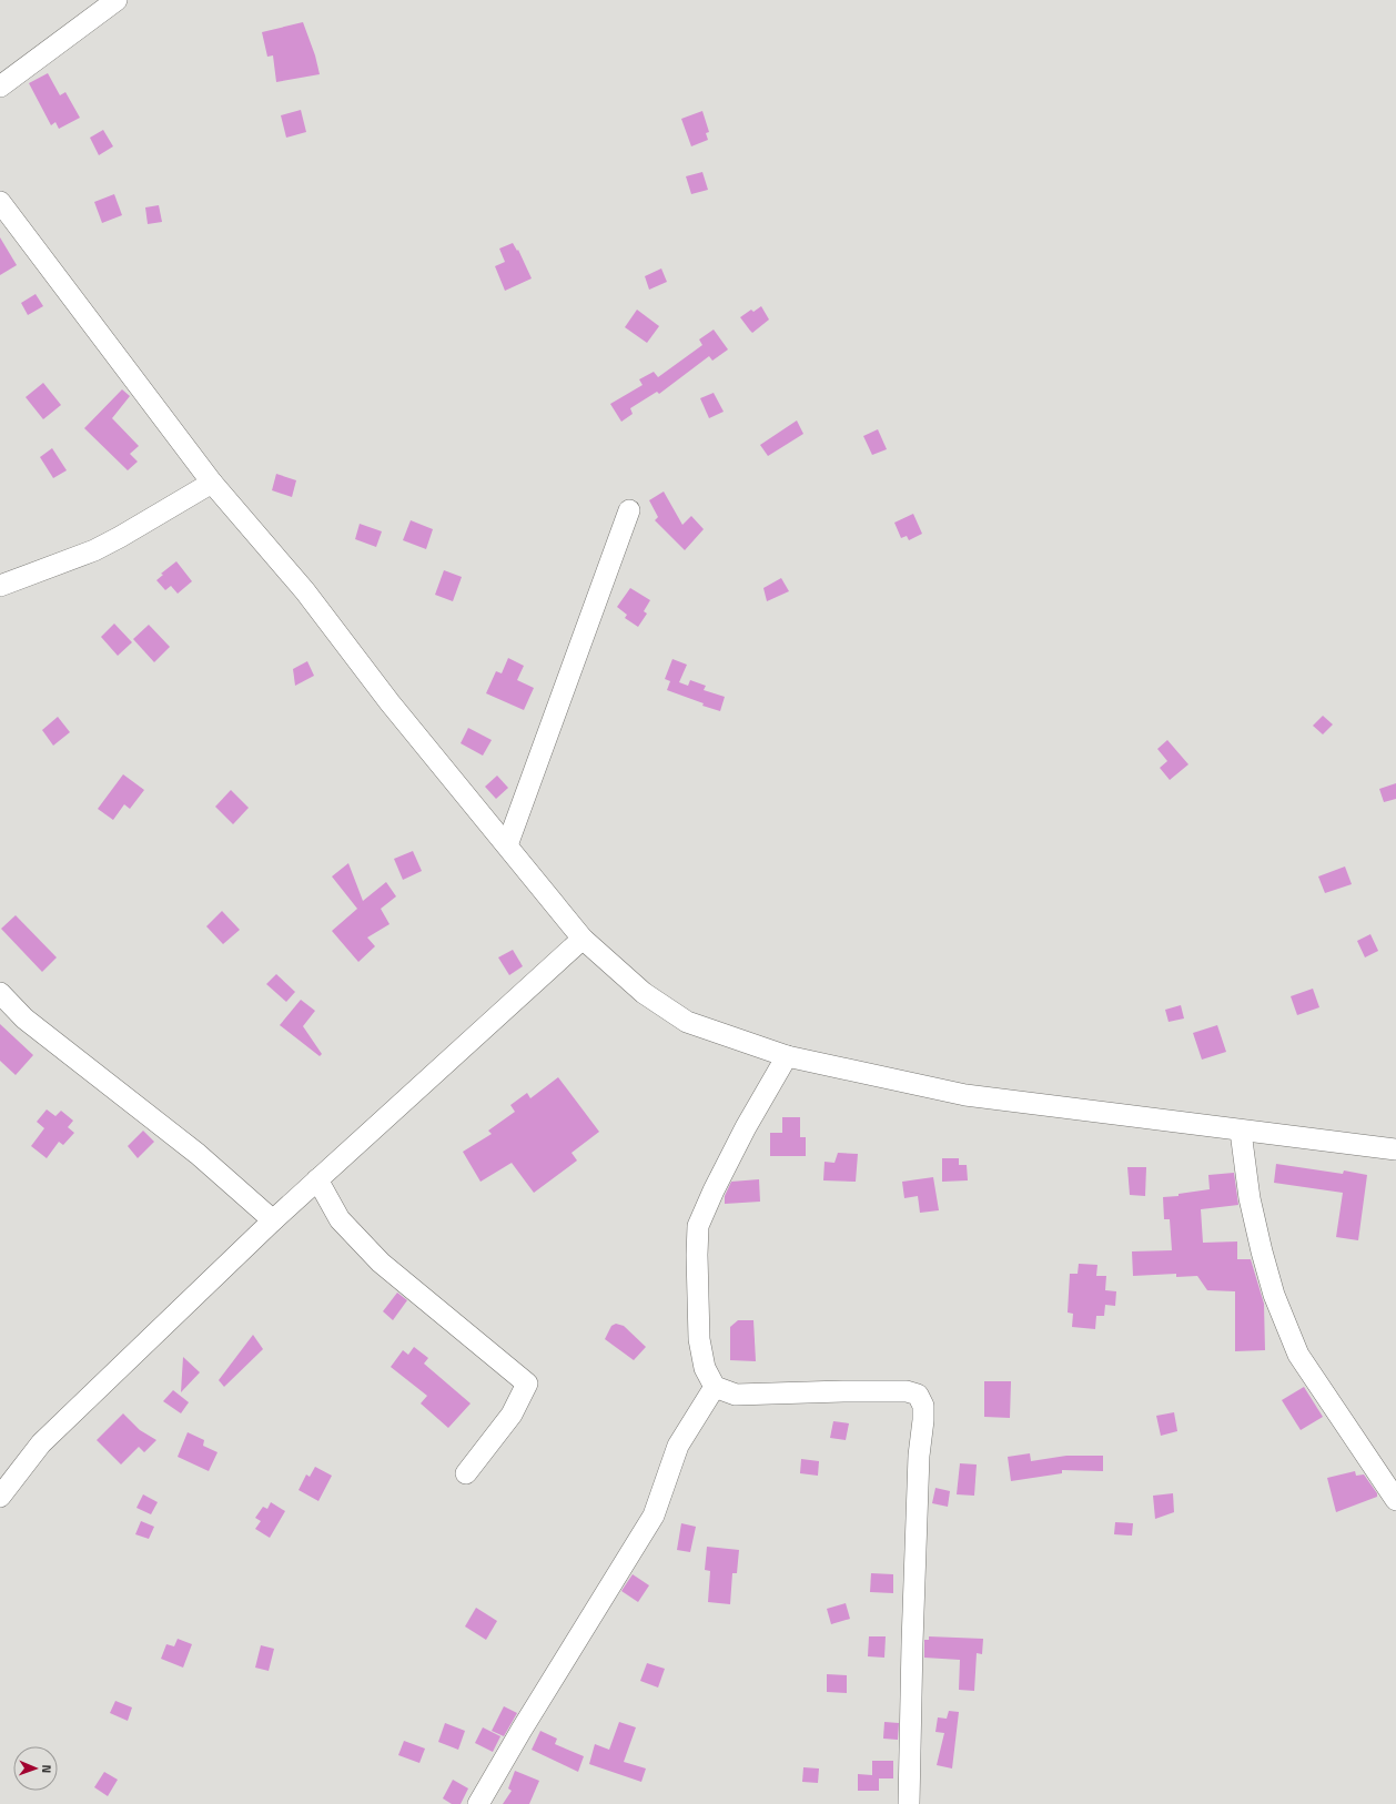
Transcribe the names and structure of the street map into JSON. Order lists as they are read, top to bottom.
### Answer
{
  "north": "right"
}
